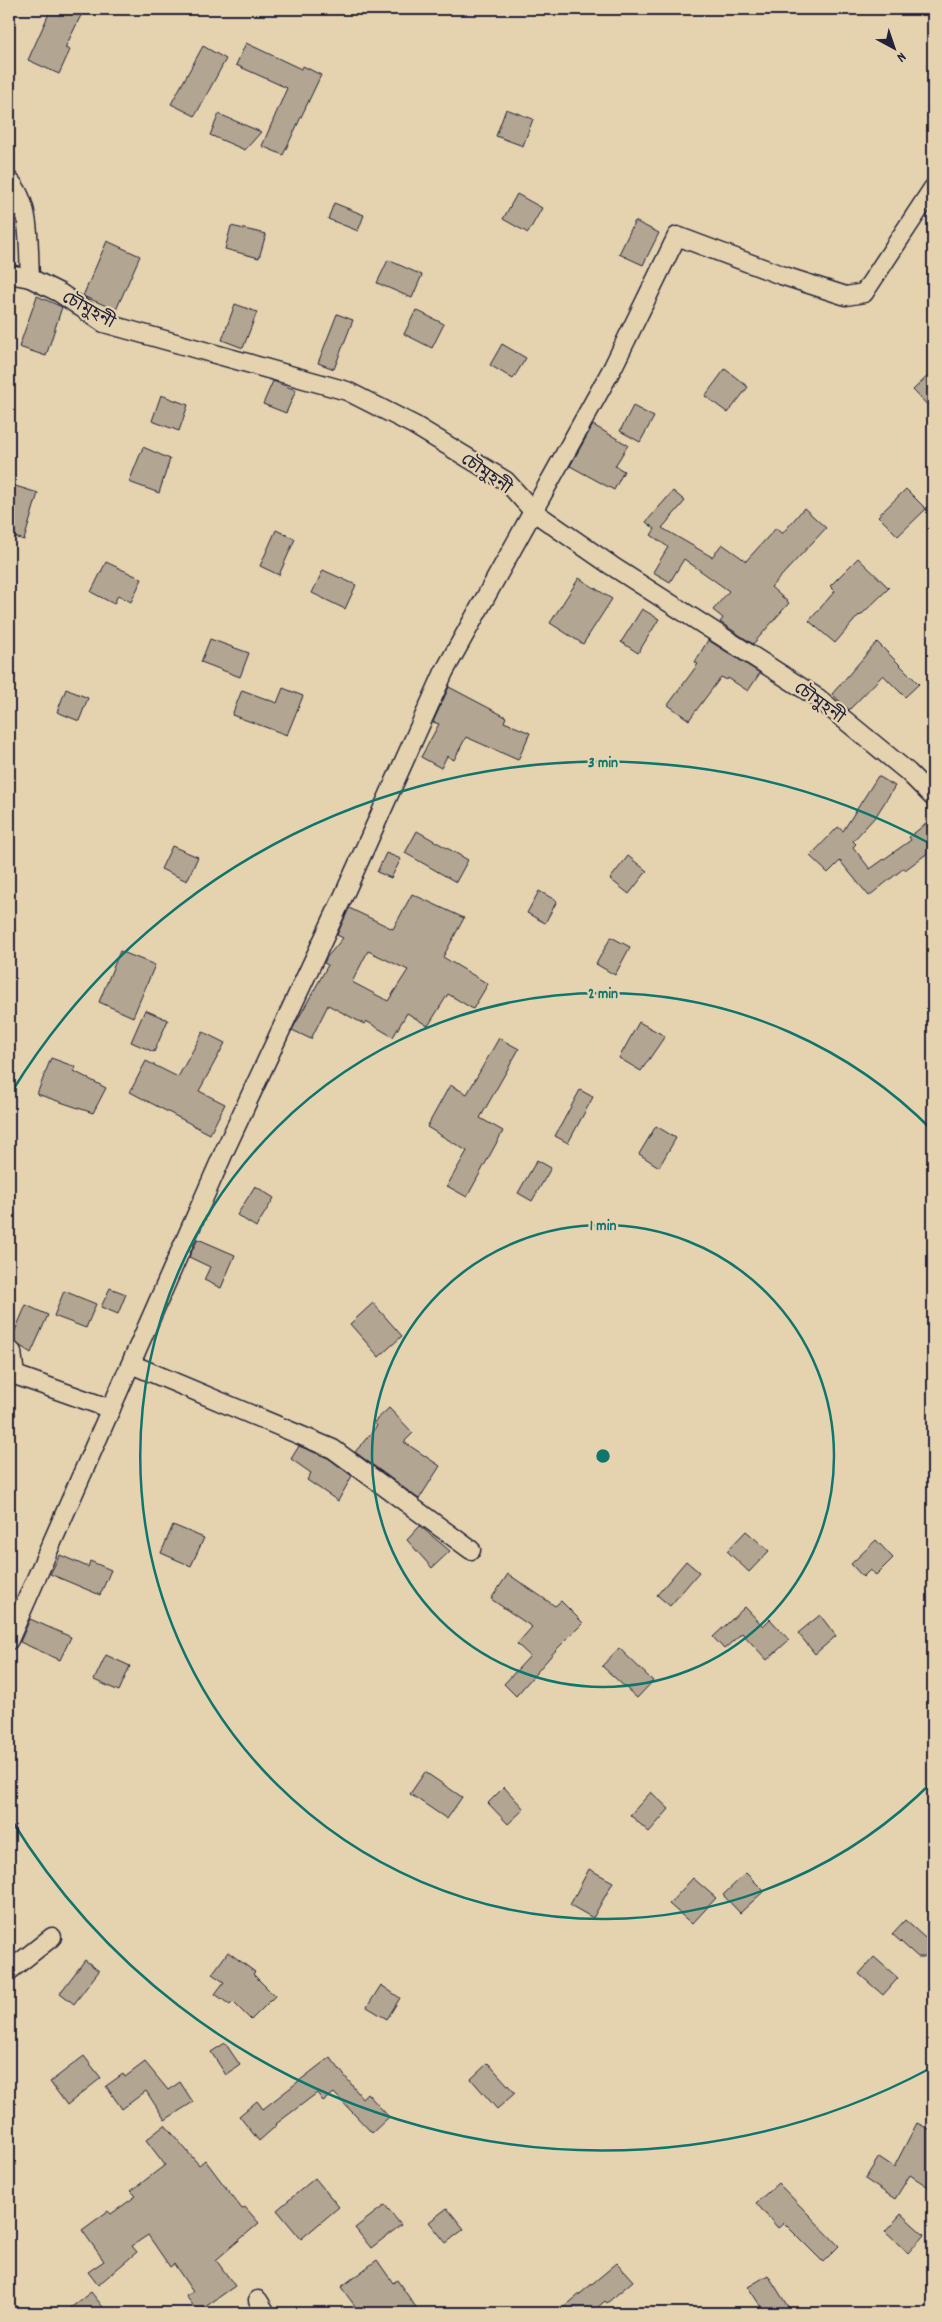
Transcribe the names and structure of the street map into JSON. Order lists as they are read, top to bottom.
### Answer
{
  "streets": {
    "street": ["চৌমুহনী"]
  },
  "north": "bottom right",
  "rings": ["3 min", "2 min", "1 min"]
}
